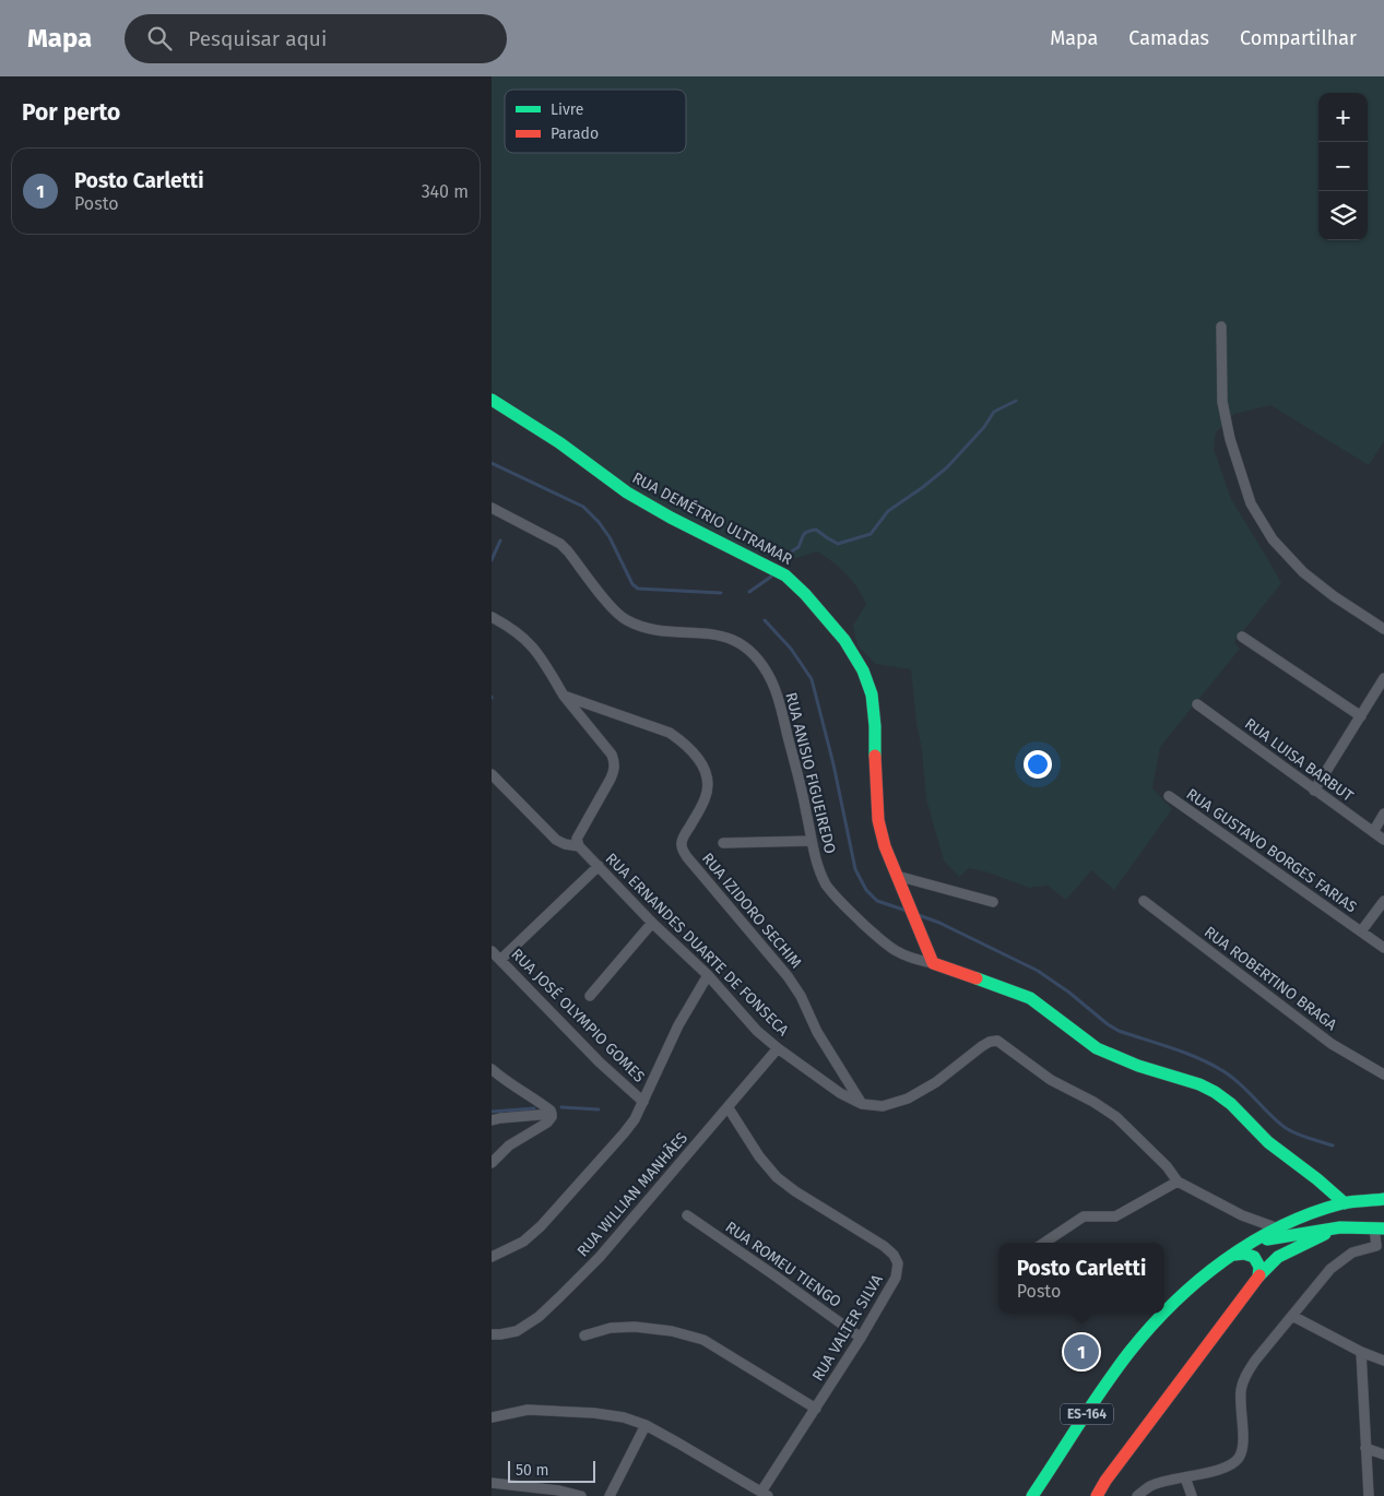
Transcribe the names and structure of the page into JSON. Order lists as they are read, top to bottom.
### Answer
{
  "streets": {
    "main road": ["RUA DEMÉTRIO ULTRAMAR", "ES-164"],
    "street": [
      "RUA LUISA BARBUT",
      "RUA ANISIO FIGUEIREDO",
      "RUA GUSTAVO BORGES FARIAS",
      "RUA IZIDORO SECHIM",
      "RUA ERNANDES DUARTE DE FONSECA",
      "RUA ROBERTINO BRAGA",
      "RUA JOSÉ OLYMPIO GOMES",
      "RUA WILLIAN MANHÃES",
      "RUA ROMEU TIENGO",
      "RUA VALTER SILVA"
    ]
  },
  "crossings": [
    ["RUA DEMÉTRIO ULTRAMAR", "RUA ANISIO FIGUEIREDO"],
    ["RUA IZIDORO SECHIM", "RUA ERNANDES DUARTE DE FONSECA"],
    ["RUA ERNANDES DUARTE DE FONSECA", "RUA WILLIAN MANHÃES"],
    ["RUA ERNANDES DUARTE DE FONSECA", "ES-164"],
    ["RUA WILLIAN MANHÃES", "RUA VALTER SILVA"],
    ["RUA ROMEU TIENGO", "RUA VALTER SILVA"]
  ],
  "legend": ["Livre", "Parado"],
  "scale_bar": "50 m",
  "page": {
    "header": "Mapa",
    "search": "Pesquisar aqui",
    "nav": ["Mapa", "Camadas", "Compartilhar"],
    "heading": "Por perto",
    "map_buttons": ["+", "−"],
    "list": [
      {
        "mark": "1",
        "name": "Posto Carletti",
        "note": "Posto",
        "value": "340 m"
      }
    ],
    "popup": ["Posto Carletti", "Posto"],
    "pins": "1",
    "scale": "50 m"
  }
}
